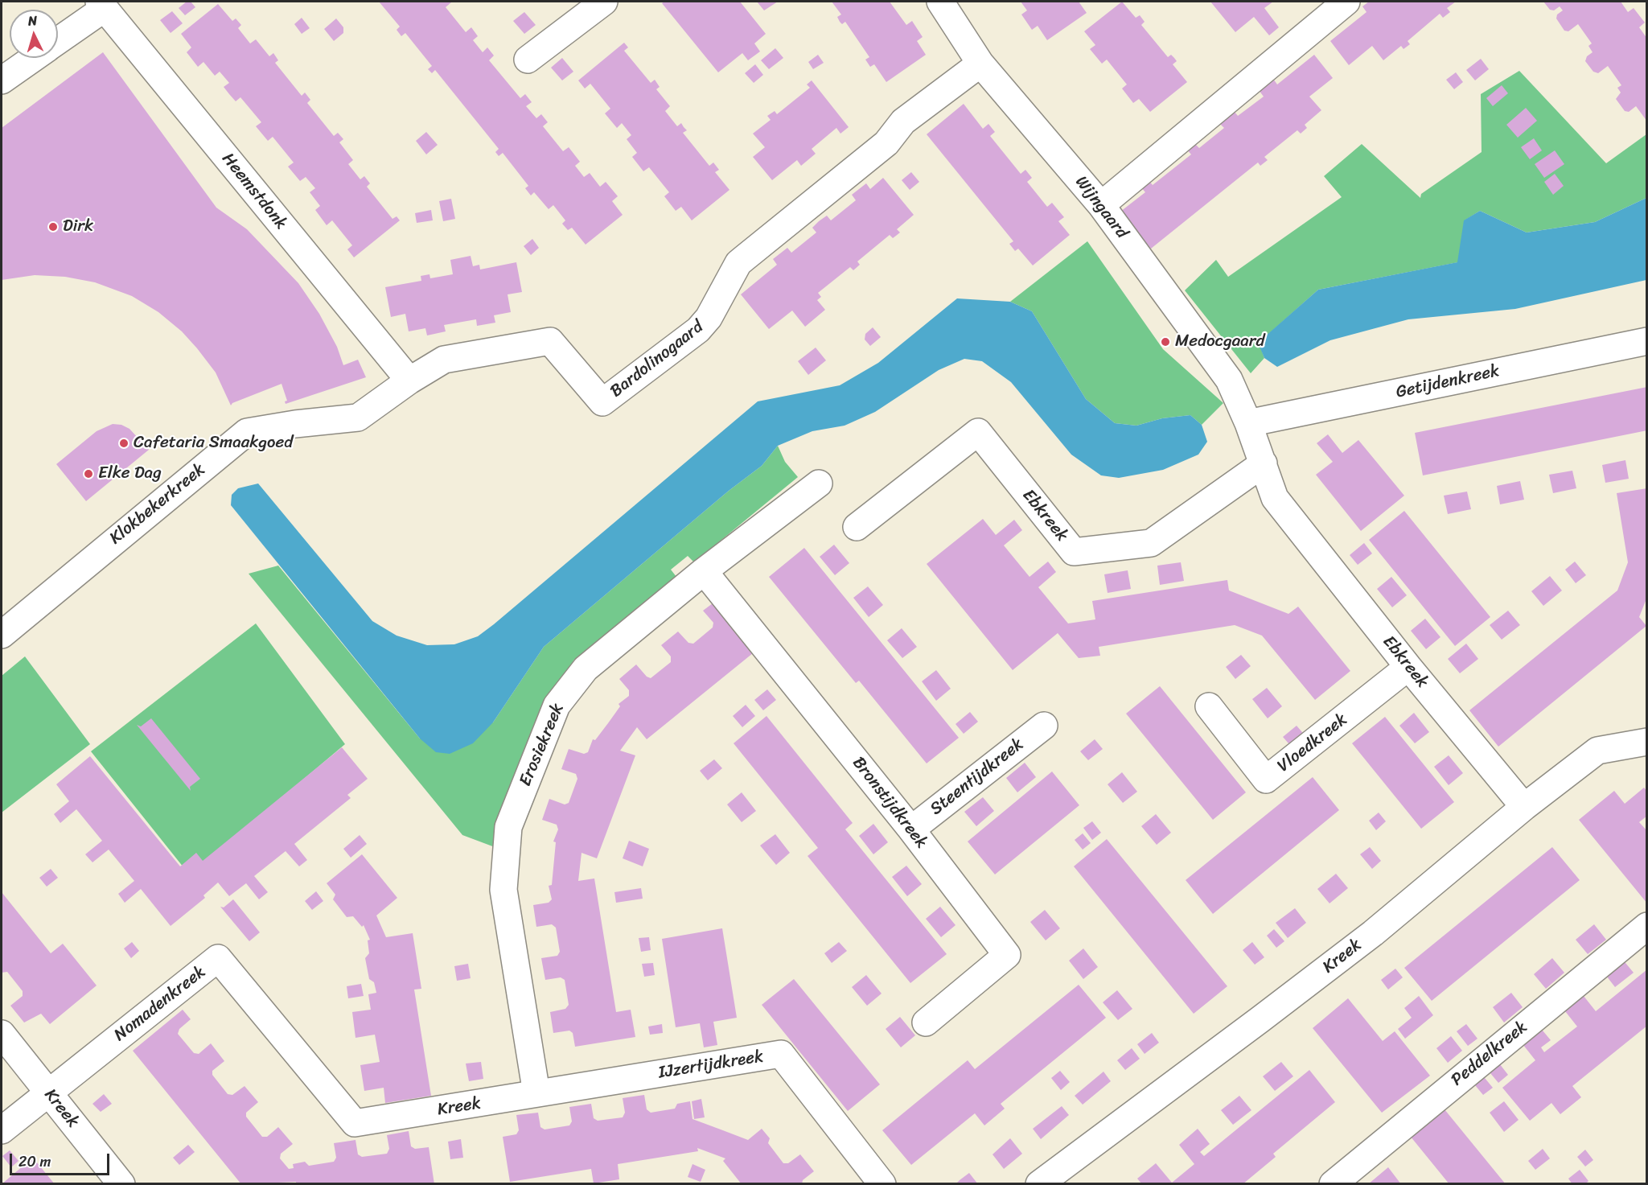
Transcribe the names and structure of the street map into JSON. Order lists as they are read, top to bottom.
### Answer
{
  "streets": {
    "street": [
      "Heemstdonk",
      "Wijngaard",
      "Bardolinogaard",
      "Getijdenkreek",
      "Klokbekerkreek",
      "Ebkreek",
      "Vloedkreek",
      "Erosiekreek",
      "Steentijdkreek",
      "Bronstijdkreek",
      "Kreek",
      "Nomadenkreek",
      "Peddelkreek",
      "IJzertijdkreek"
    ]
  },
  "crossings": [
    ["Heemstdonk", "Bardolinogaard"],
    ["Heemstdonk", "Klokbekerkreek"],
    ["Wijngaard", "Bardolinogaard"],
    ["Wijngaard", "Getijdenkreek"],
    ["Wijngaard", "Ebkreek"],
    ["Bardolinogaard", "Klokbekerkreek"],
    ["Getijdenkreek", "Ebkreek"],
    ["Ebkreek", "Vloedkreek"],
    ["Ebkreek", "Kreek"],
    ["Erosiekreek", "Bronstijdkreek"],
    ["Erosiekreek", "Kreek"],
    ["Erosiekreek", "IJzertijdkreek"],
    ["Steentijdkreek", "Bronstijdkreek"],
    ["Kreek", "Nomadenkreek"],
    ["Kreek", "IJzertijdkreek"]
  ],
  "places": [
    "Dirk",
    "Medocgaard",
    "Cafetaria Smaakgoed",
    "Elke Dag"
  ],
  "scale_bar": "20 m",
  "north": "top"
}
